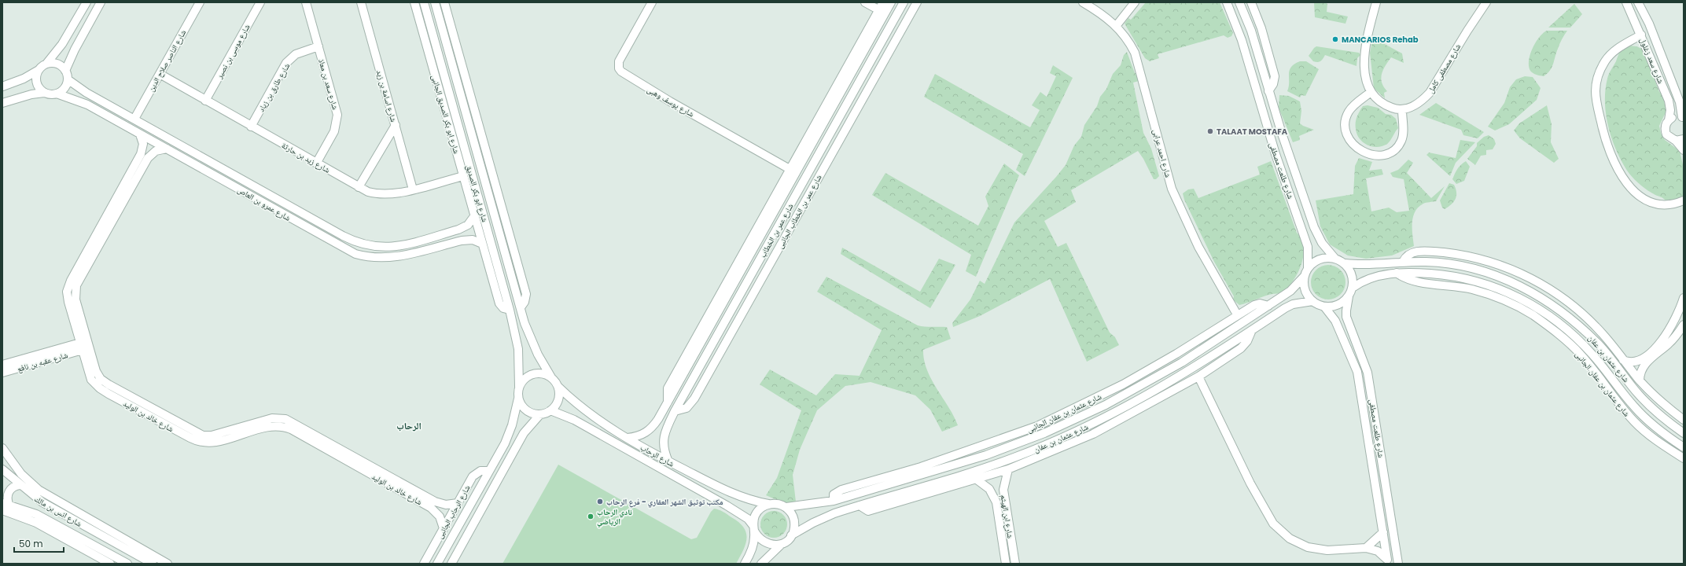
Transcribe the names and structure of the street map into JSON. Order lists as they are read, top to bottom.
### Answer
{
  "streets": {
    "street": [
      "شارع موسى بن نصير",
      "شارع الناصر صلاح الدين",
      "شارع سعد زغلول",
      "شارع مصطفى كامل",
      "شارع سعد بن معاذ",
      "شارع طارق بن زياد",
      "شارع اسامة بن زيد",
      "شارع يوسف وهبى",
      "شارع ابو بكر الصديق الجانبى",
      "شارع احمد عرابى",
      "شارع زيد بن حارثة",
      "شارع طلعت مصطفى",
      "شارع ابو بكر الصديق",
      "شارع عمرو بن العاص",
      "شارع عمر بن الخطاب الجانبى",
      "شارع عمر بن الخطاب",
      "شارع عثمان بن عفان",
      "شارع عقبه بن نافع",
      "شارع عثمان بن عفان الجانبى",
      "شارع خالد بن الوليد",
      "شارع الرحاب",
      "شارع انس بن مالك",
      "شارع الرحاب الجانبى",
      "شارع ابن الهيثم"
    ]
  },
  "crossings": [
    ["شارع موسى بن نصير", "شارع زيد بن حارثة"],
    ["شارع الناصر صلاح الدين", "شارع زيد بن حارثة"],
    ["شارع الناصر صلاح الدين", "شارع عمرو بن العاص"],
    ["شارع سعد بن معاذ", "شارع طارق بن زياد"],
    ["شارع سعد بن معاذ", "شارع زيد بن حارثة"],
    ["شارع طارق بن زياد", "شارع زيد بن حارثة"],
    ["شارع اسامة بن زيد", "شارع زيد بن حارثة"],
    ["شارع ابو بكر الصديق الجانبى", "شارع زيد بن حارثة"],
    ["شارع ابو بكر الصديق الجانبى", "شارع ابو بكر الصديق"],
    ["شارع ابو بكر الصديق الجانبى", "شارع عمرو بن العاص"],
    ["شارع احمد عرابى", "شارع عثمان بن عفان الجانبى"],
    ["شارع طلعت مصطفى", "شارع عثمان بن عفان"],
    ["شارع ابو بكر الصديق", "شارع الرحاب"],
    ["شارع عمرو بن العاص", "شارع خالد بن الوليد"],
    ["شارع عمر بن الخطاب الجانبى", "شارع عمر بن الخطاب"],
    ["شارع عمر بن الخطاب", "شارع الرحاب"],
    ["شارع عثمان بن عفان", "شارع عثمان بن عفان الجانبى"],
    ["شارع عثمان بن عفان", "شارع الرحاب"],
    ["شارع عقبه بن نافع", "شارع خالد بن الوليد"],
    ["شارع خالد بن الوليد", "شارع الرحاب الجانبى"]
  ],
  "districts": ["الرحاب"],
  "places": [
    "MANCARIOS Rehab",
    "TALAAT MOSTAFA",
    "مكتب توثيق الشهر العقاري - فرع الرحاب",
    "نادي الرحاب الرياضي"
  ],
  "scale_bar": "50 m"
}
